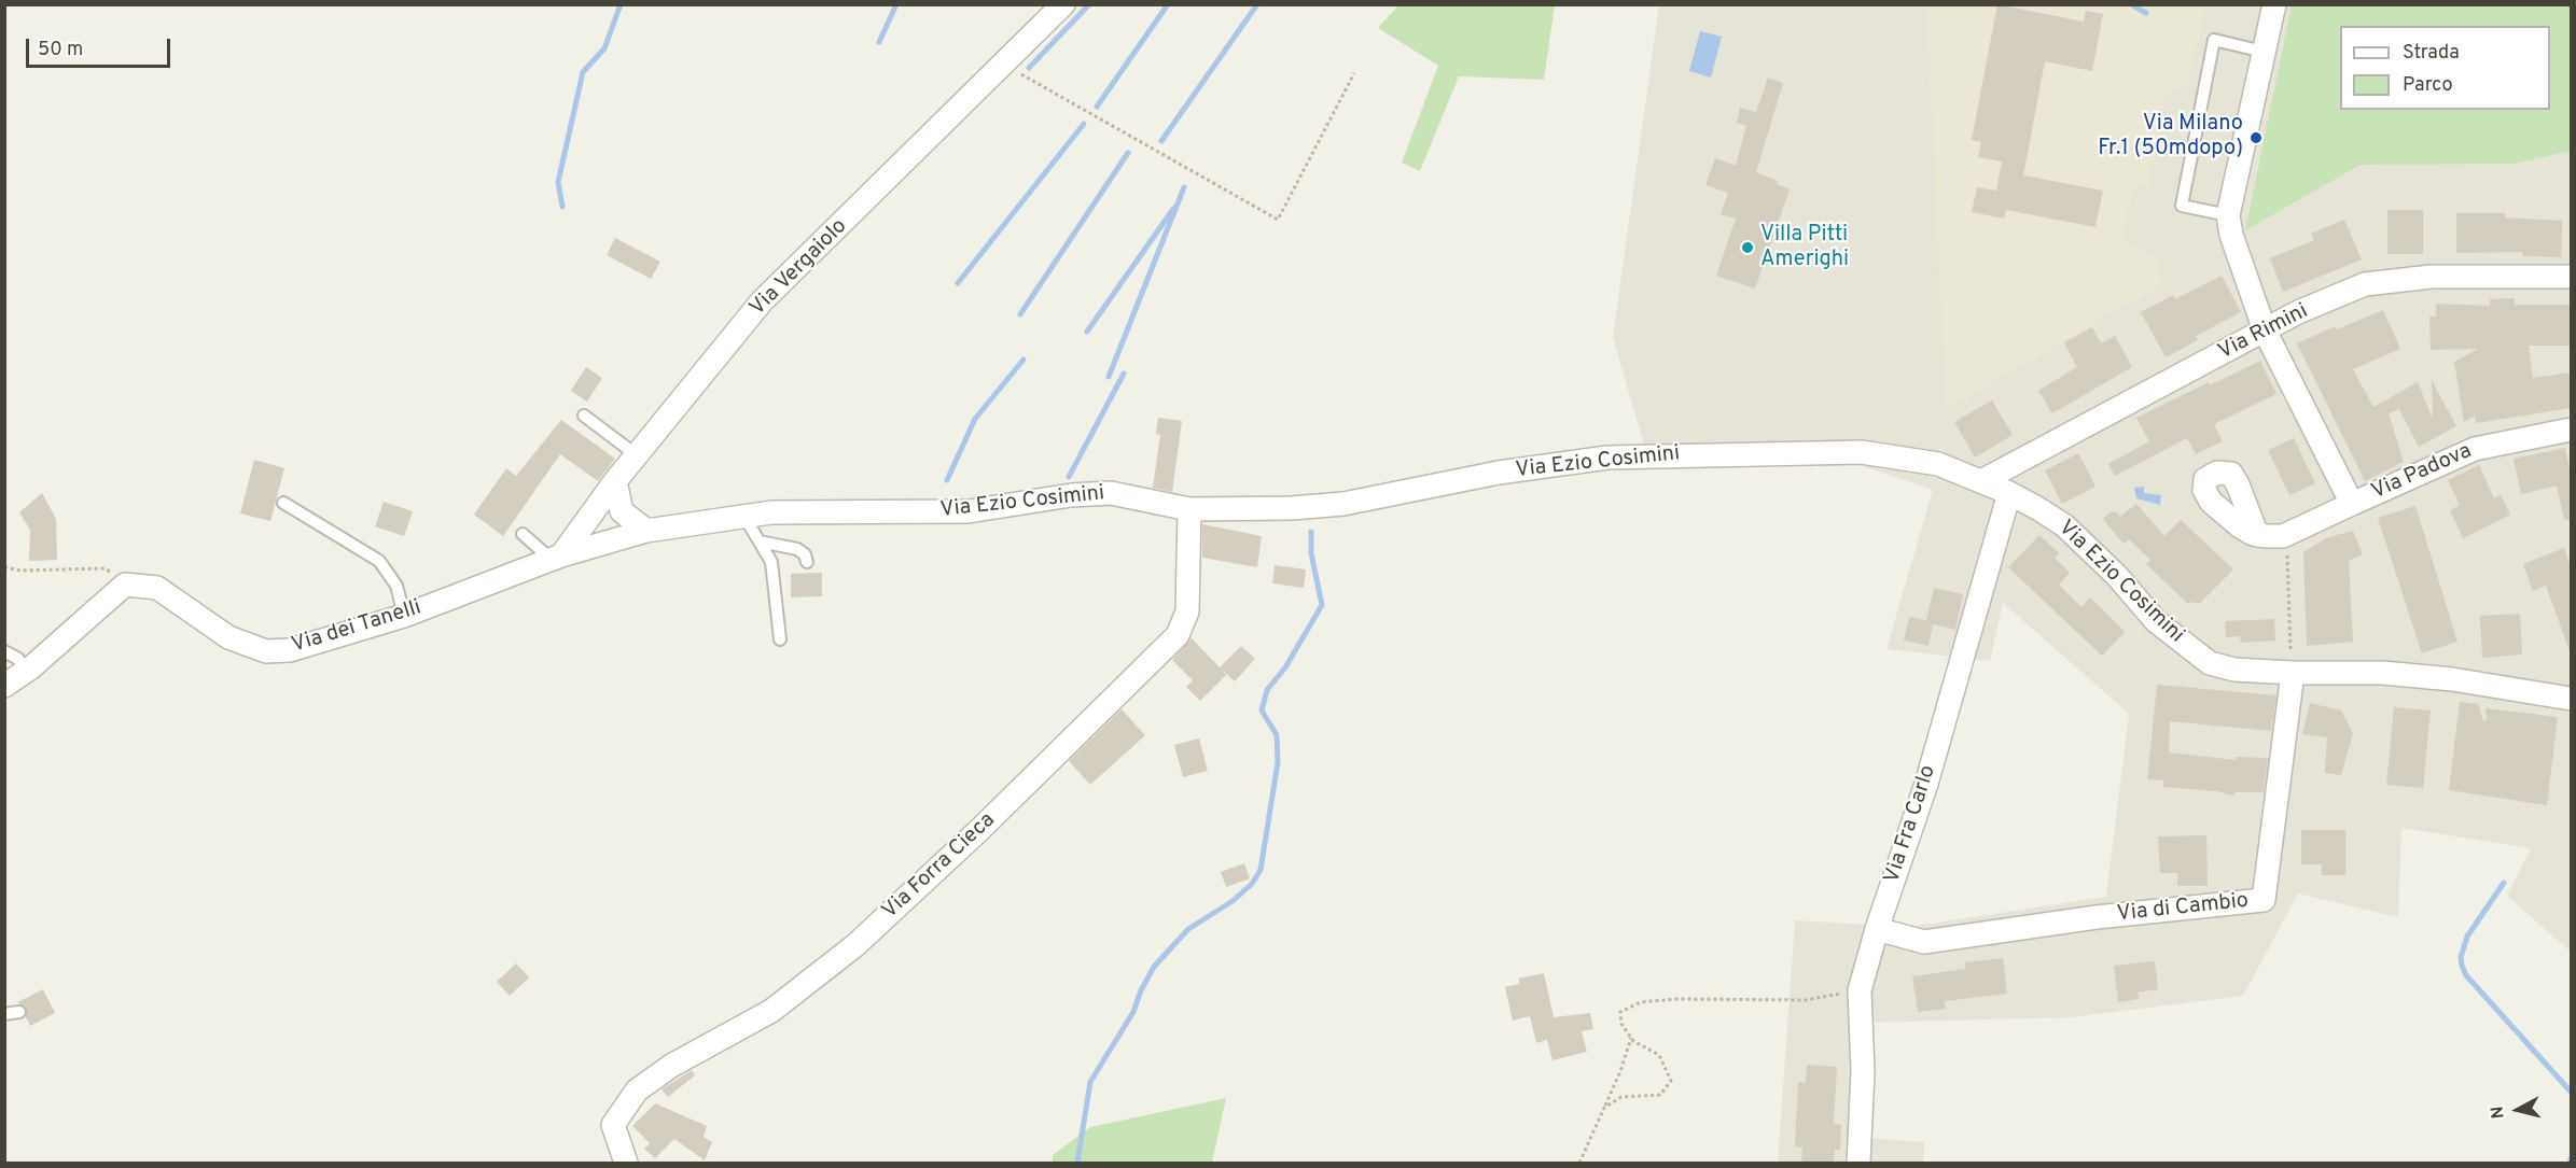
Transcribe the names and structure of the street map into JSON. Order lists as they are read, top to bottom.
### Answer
{
  "streets": {
    "street": [
      "Via Vergaiolo",
      "Via Rimini",
      "Via Ezio Cosimini",
      "Via Padova",
      "Via dei Tanelli",
      "Via Fra Carlo",
      "Via Forra Cieca",
      "Via di Cambio"
    ]
  },
  "crossings": [
    ["Via Vergaiolo", "Via Ezio Cosimini"],
    ["Via Vergaiolo", "Via dei Tanelli"],
    ["Via Rimini", "Via Ezio Cosimini"],
    ["Via Rimini", "Via Padova"],
    ["Via Ezio Cosimini", "Via dei Tanelli"],
    ["Via Ezio Cosimini", "Via Fra Carlo"],
    ["Via Ezio Cosimini", "Via Forra Cieca"],
    ["Via Ezio Cosimini", "Via di Cambio"],
    ["Via Fra Carlo", "Via di Cambio"]
  ],
  "places": ["Via Milano Fr.1 (50mdopo)", "Villa Pitti Amerighi"],
  "legend": ["Strada", "Parco"],
  "scale_bar": "50 m",
  "north": "left"
}
